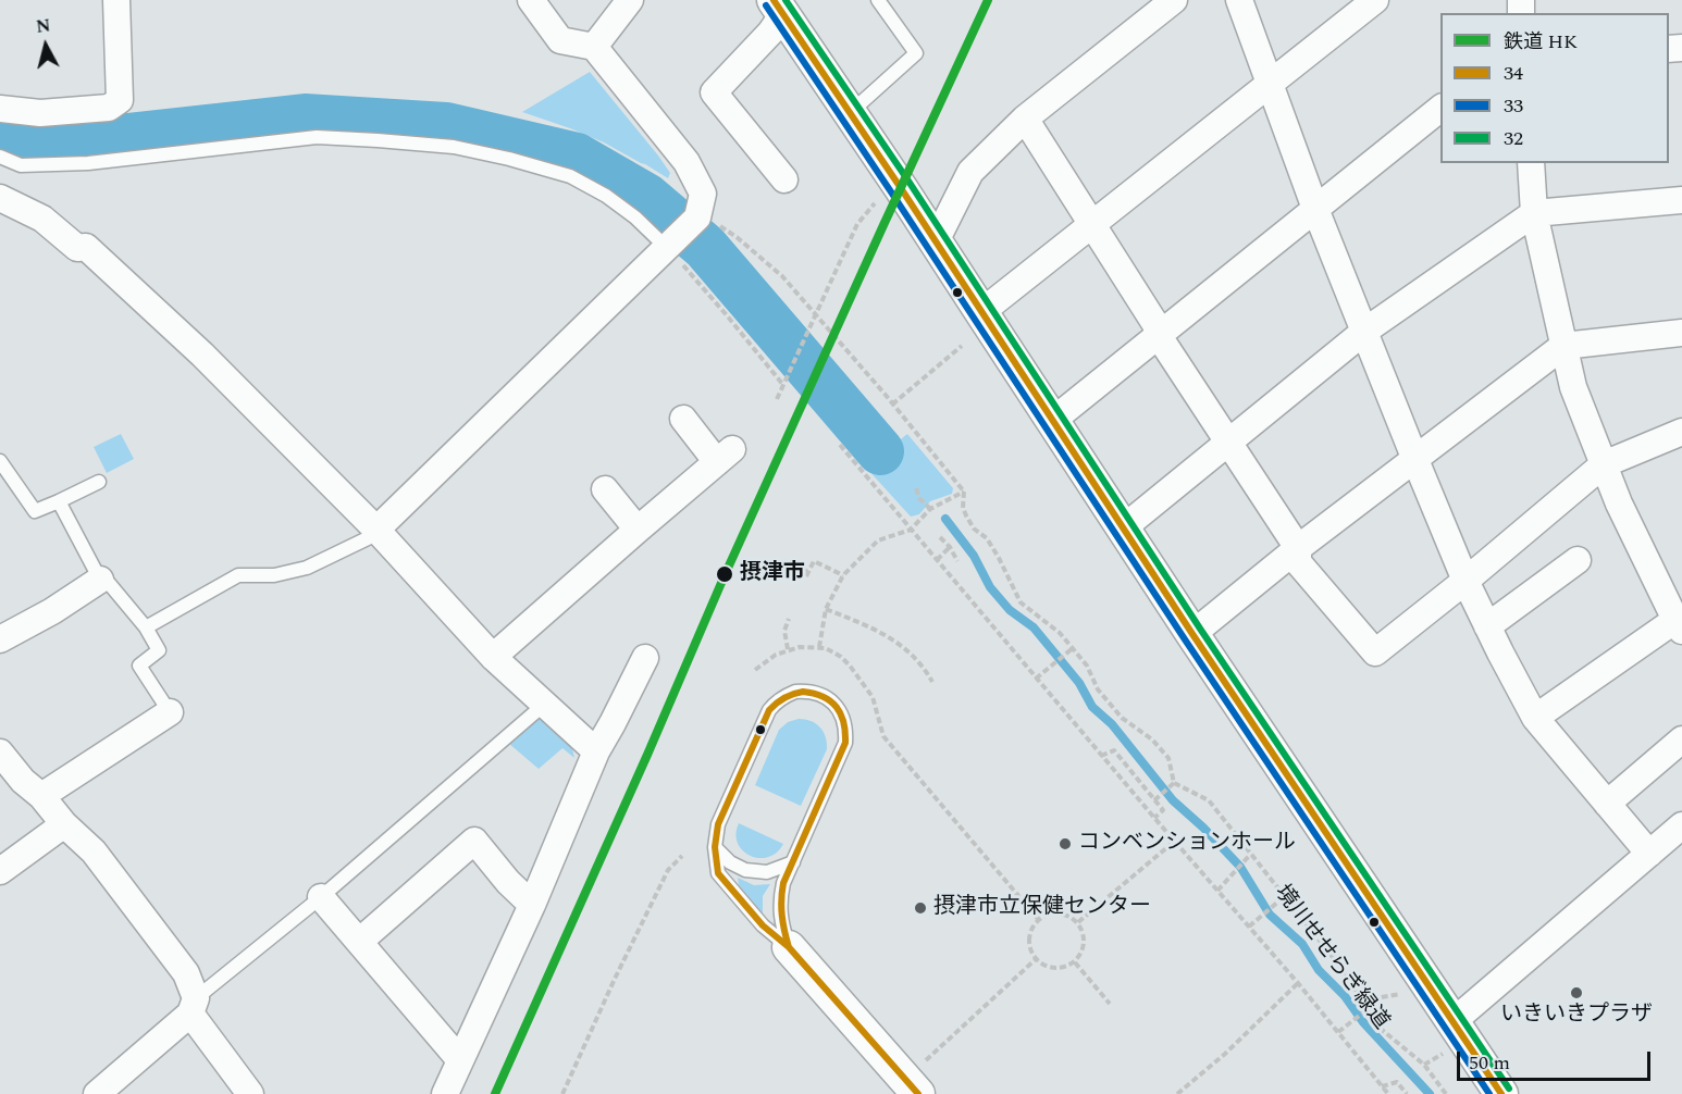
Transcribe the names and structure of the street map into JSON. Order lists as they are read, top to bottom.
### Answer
{
  "streets": {
    "path": ["境川せせらぎ緑道"]
  },
  "places": [
    "摂津市",
    "コンベンションホール",
    "摂津市立保健センター",
    "いきいきプラザ"
  ],
  "lines": [
    "rail line HK",
    "transit line 34",
    "transit line 32",
    "transit line 33"
  ],
  "legend": [
    "鉄道 HK",
    "34",
    "33",
    "32"
  ],
  "scale_bar": "50 m",
  "north": "top"
}
